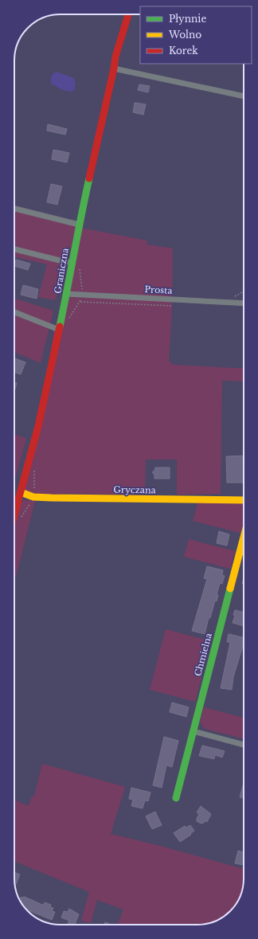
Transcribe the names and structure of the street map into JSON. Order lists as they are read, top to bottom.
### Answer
{
  "streets": {
    "street": [
      "Graniczna",
      "Prosta",
      "Gryczana",
      "Chmielna"
    ]
  },
  "crossings": [
    ["Graniczna", "Prosta"],
    ["Graniczna", "Gryczana"]
  ],
  "legend": ["Płynnie", "Wolno", "Korek"]
}
